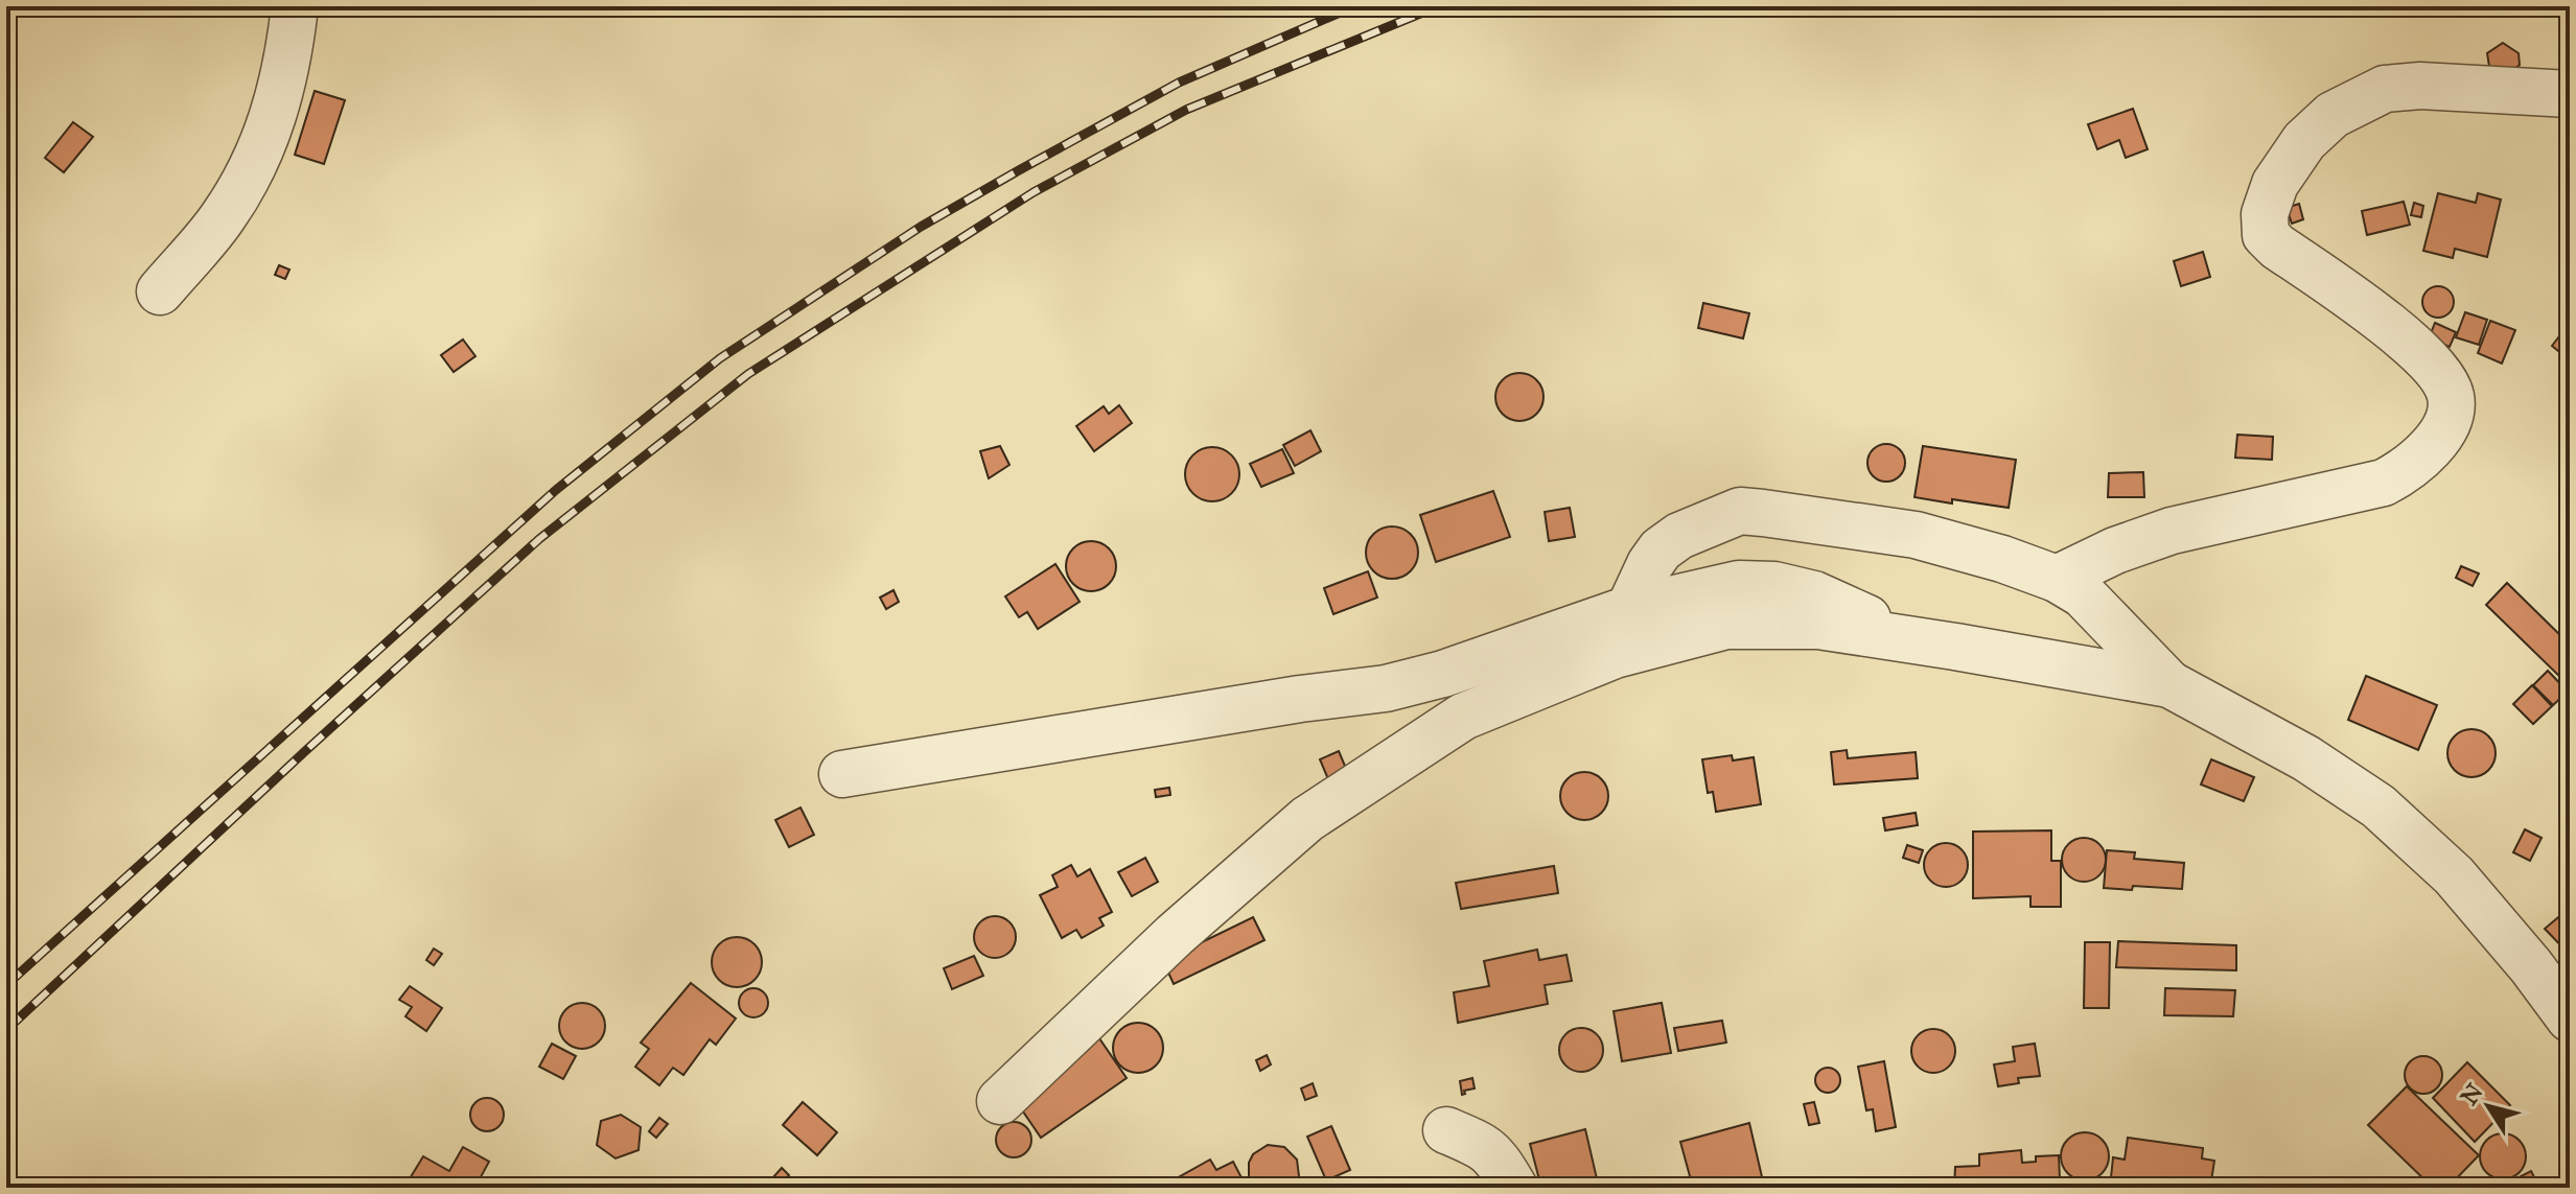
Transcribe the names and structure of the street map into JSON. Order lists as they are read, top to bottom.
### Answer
{
  "north": "top left"
}
